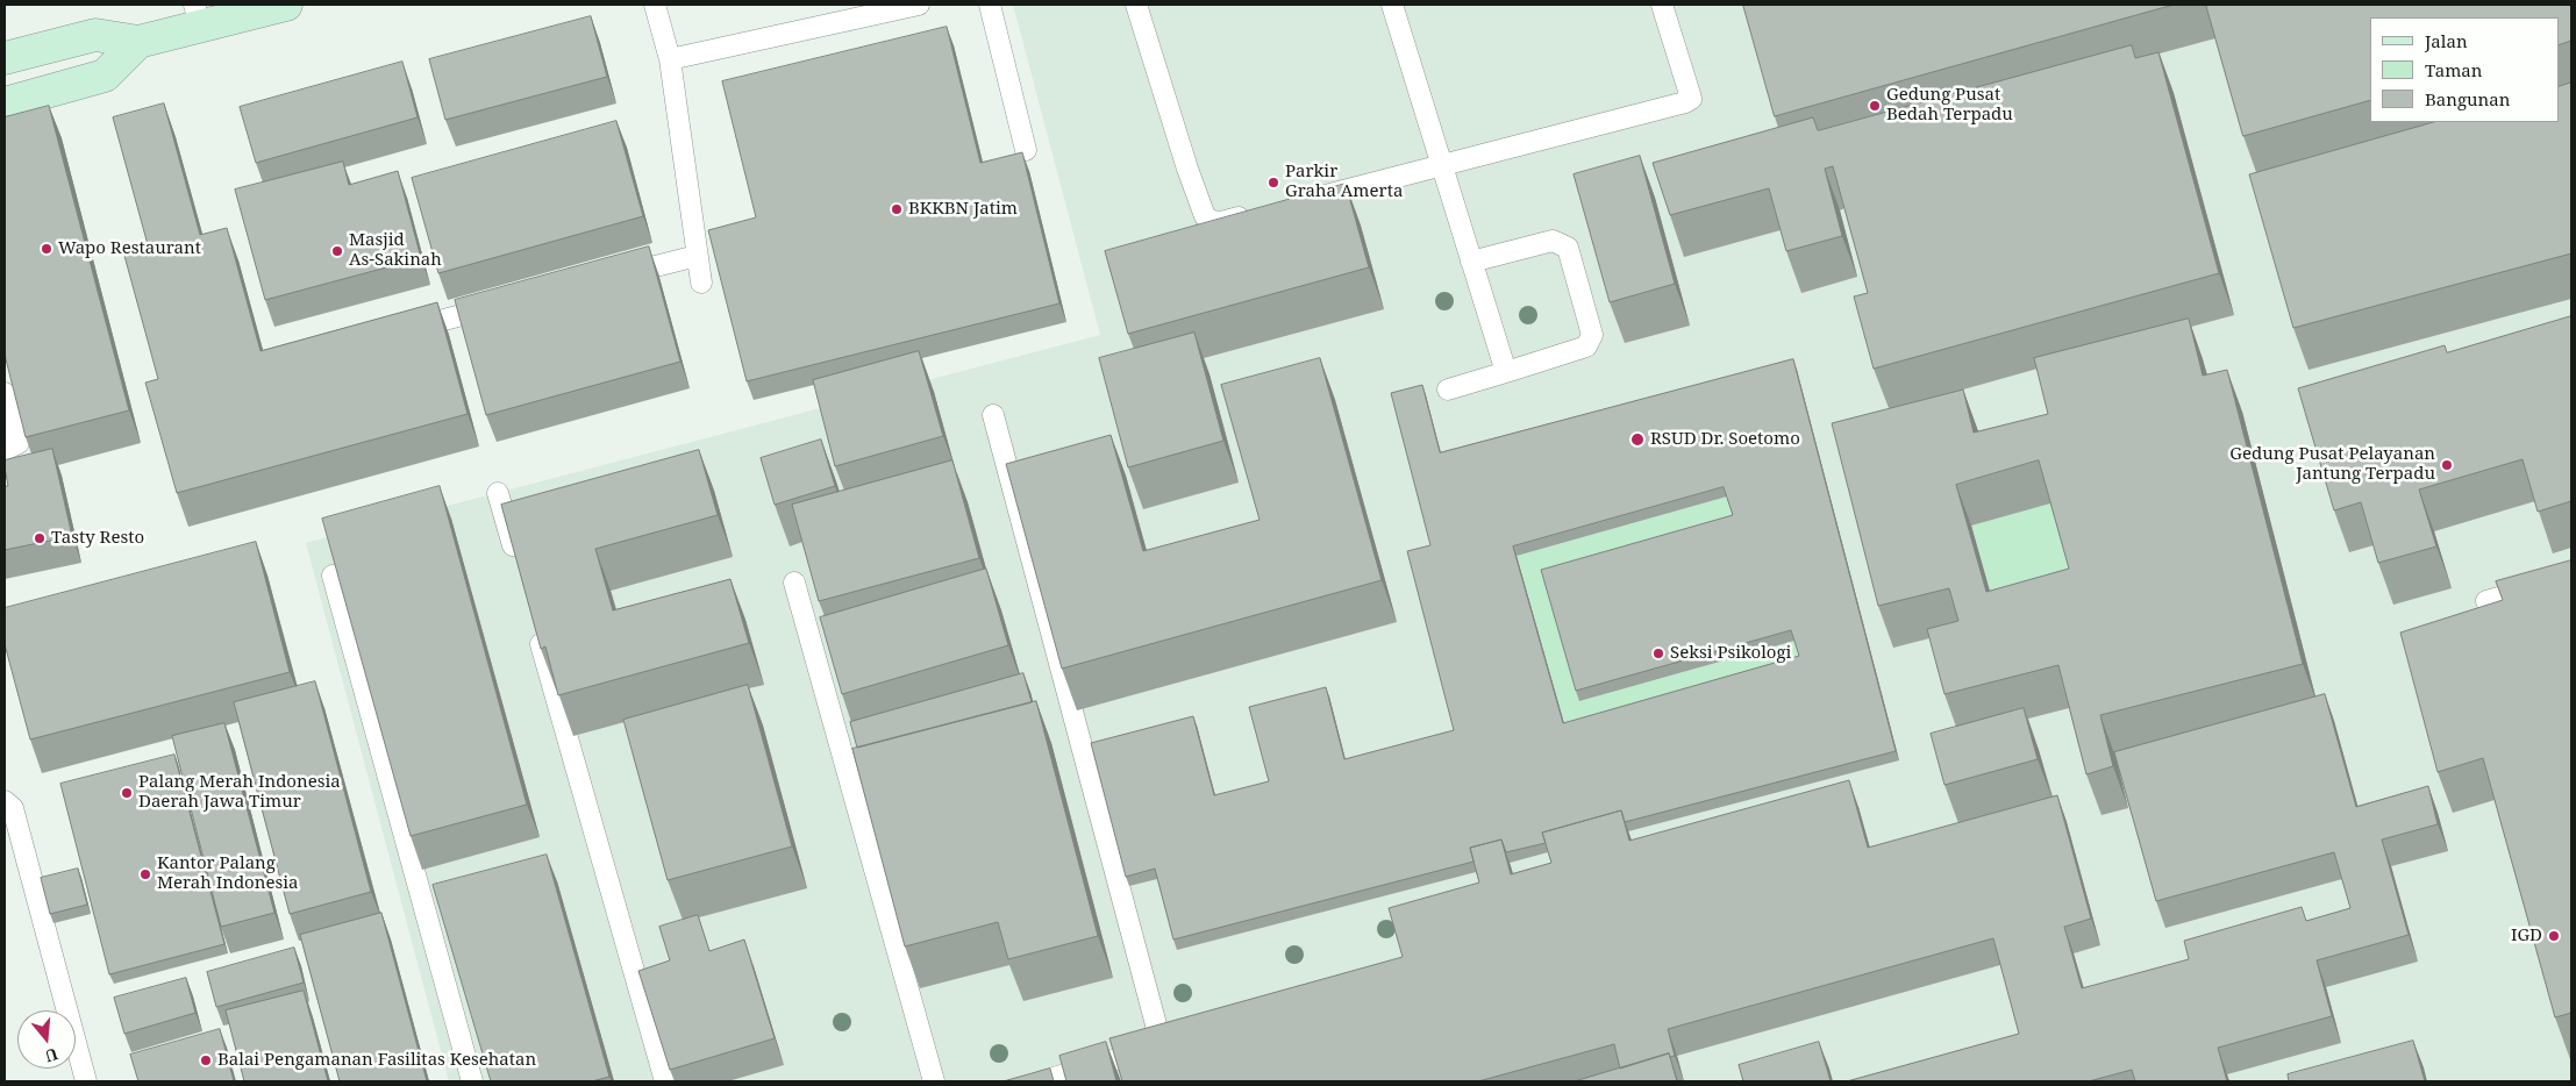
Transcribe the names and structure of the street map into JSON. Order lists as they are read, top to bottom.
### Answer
{
  "places": [
    "Gedung Pusat Bedah Terpadu",
    "Parkir Graha Amerta",
    "BKKBN Jatim",
    "Wapo Restaurant",
    "Masjid As-Sakinah",
    "RSUD Dr. Soetomo",
    "Gedung Pusat Pelayanan Jantung Terpadu",
    "Tasty Resto",
    "Seksi Psikologi",
    "Palang Merah Indonesia Daerah Jawa Timur",
    "Kantor Palang Merah Indonesia",
    "IGD",
    "Balai Pengamanan Fasilitas Kesehatan"
  ],
  "legend": ["Jalan", "Taman", "Bangunan"],
  "north": "bottom"
}
